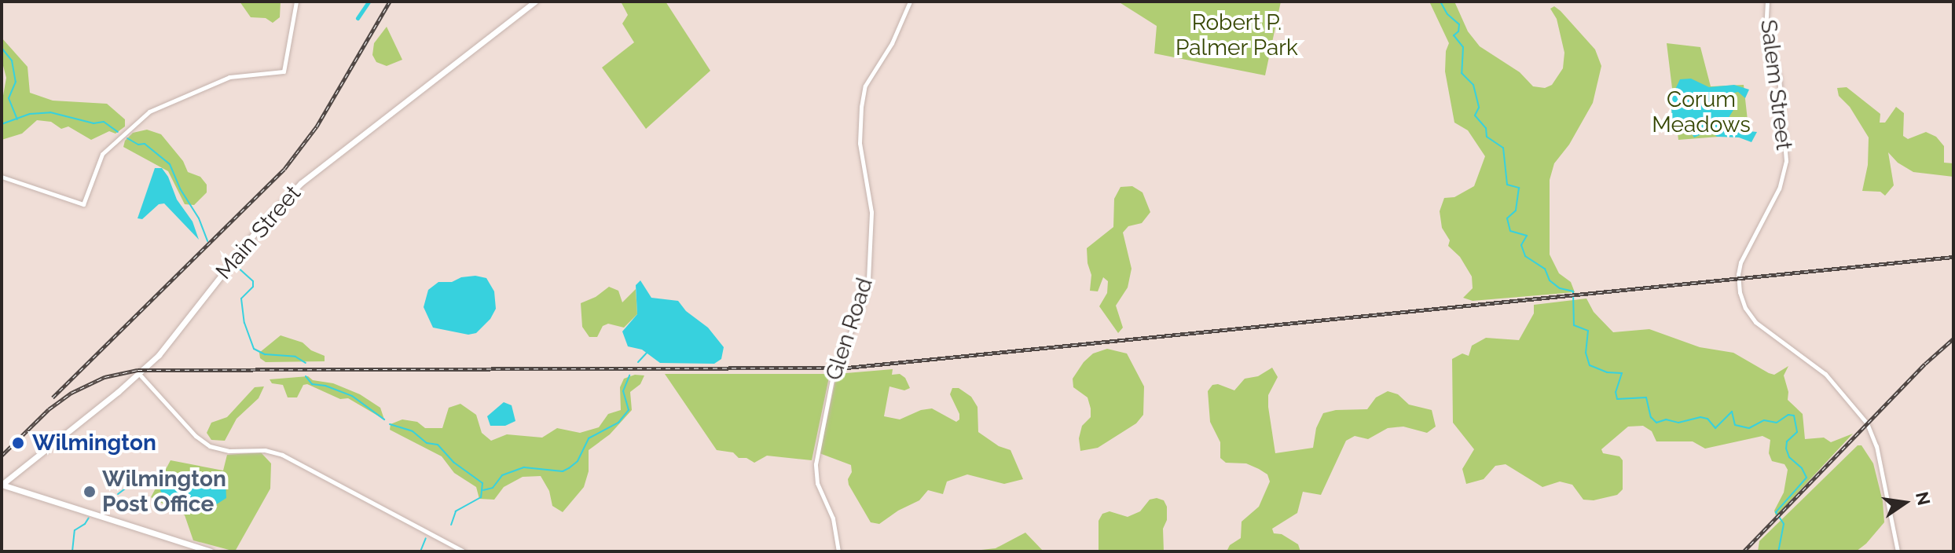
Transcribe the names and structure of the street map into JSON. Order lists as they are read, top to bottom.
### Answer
{
  "streets": {
    "main road": ["Main Street"],
    "street": ["Salem Street", "Glen Road"]
  },
  "parks": ["Robert P. Palmer Park", "Corum Meadows"],
  "places": ["Wilmington", "Wilmington Post Office"],
  "north": "right"
}
